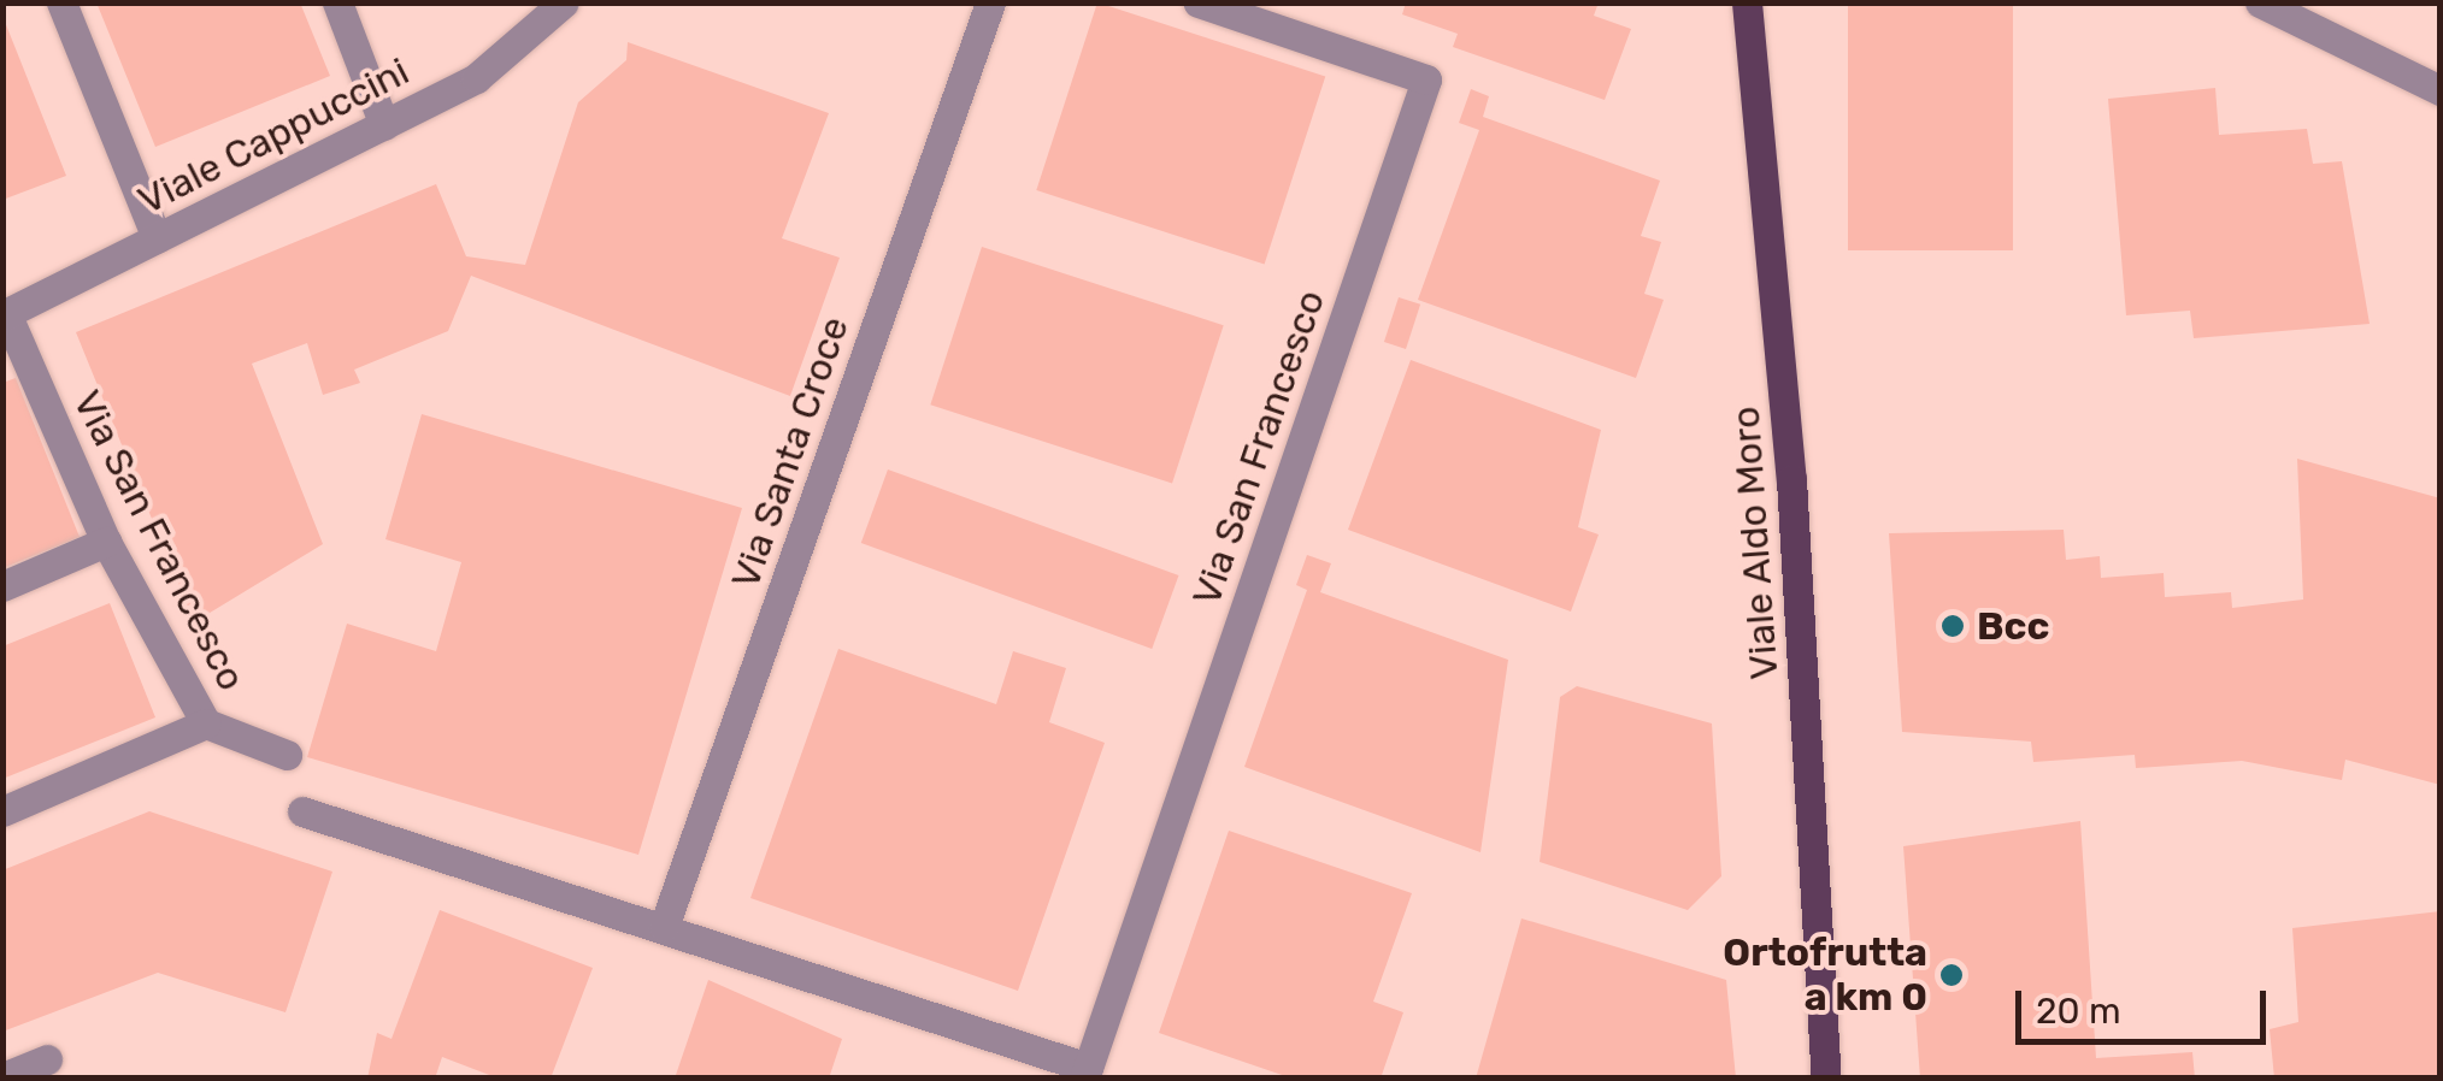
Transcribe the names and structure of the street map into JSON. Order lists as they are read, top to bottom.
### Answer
{
  "streets": {
    "main road": ["Viale Aldo Moro"],
    "street": ["Viale Cappuccini", "Via San Francesco", "Via Santa Croce"]
  },
  "crossings": [
    ["Viale Cappuccini", "Via San Francesco"],
    ["Via San Francesco", "Via Santa Croce"]
  ],
  "places": ["Bcc", "Ortofrutta a km 0"],
  "scale_bar": "20 m"
}
